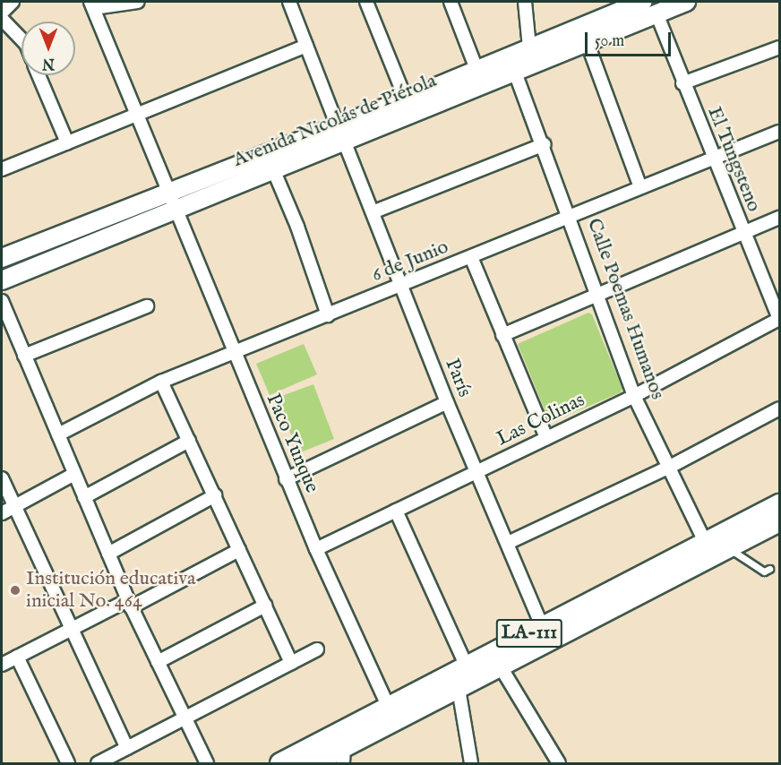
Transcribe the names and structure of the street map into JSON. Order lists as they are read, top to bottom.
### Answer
{
  "streets": {
    "main road": ["LA-111"],
    "street": [
      "Avenida Nicolás de Piérola",
      "El Tungsteno",
      "6 de Junio",
      "Calle Poemas Humanos",
      "París",
      "Las Colinas",
      "Paco Yunque"
    ]
  },
  "crossings": [
    ["Avenida Nicolás de Piérola", "El Tungsteno"],
    ["Avenida Nicolás de Piérola", "Calle Poemas Humanos"],
    ["Avenida Nicolás de Piérola", "París"],
    ["Avenida Nicolás de Piérola", "Paco Yunque"],
    ["El Tungsteno", "6 de Junio"],
    ["El Tungsteno", "Las Colinas"],
    ["6 de Junio", "Calle Poemas Humanos"],
    ["6 de Junio", "París"],
    ["6 de Junio", "Paco Yunque"],
    ["Calle Poemas Humanos", "Las Colinas"],
    ["Calle Poemas Humanos", "LA-111"],
    ["París", "Las Colinas"],
    ["París", "LA-111"],
    ["Las Colinas", "Paco Yunque"],
    ["Paco Yunque", "LA-111"]
  ],
  "places": ["Institución educativa inicial No. 464"],
  "scale_bar": "50 m",
  "north": "bottom"
}
